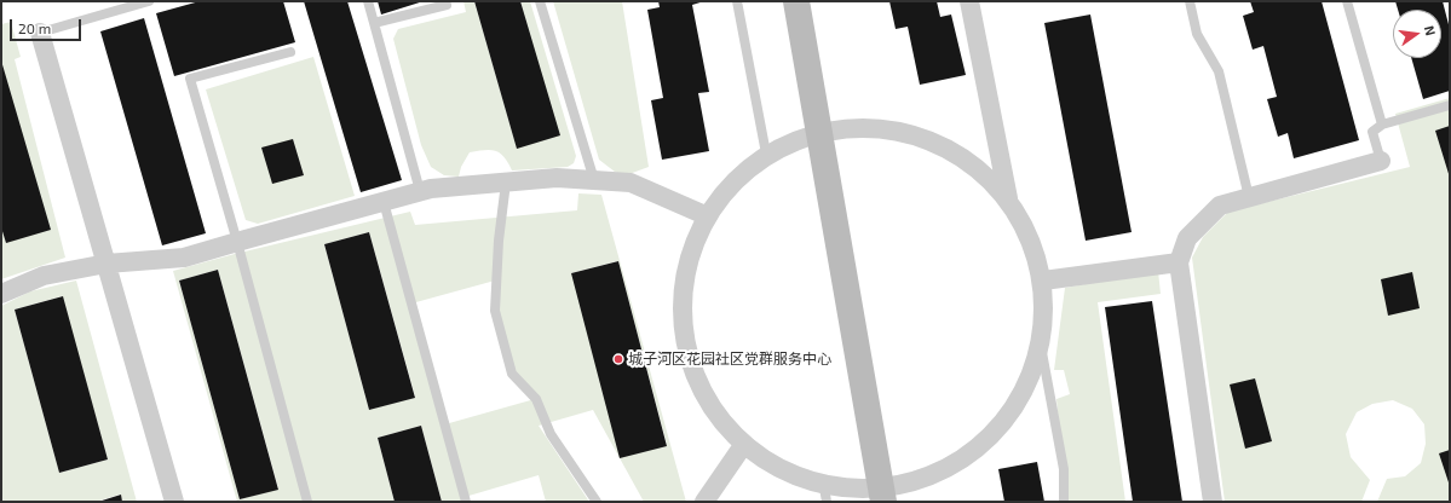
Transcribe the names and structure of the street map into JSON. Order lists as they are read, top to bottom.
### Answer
{
  "places": ["城子河区花园社区党群服务中心"],
  "scale_bar": "20 m",
  "north": "right"
}
